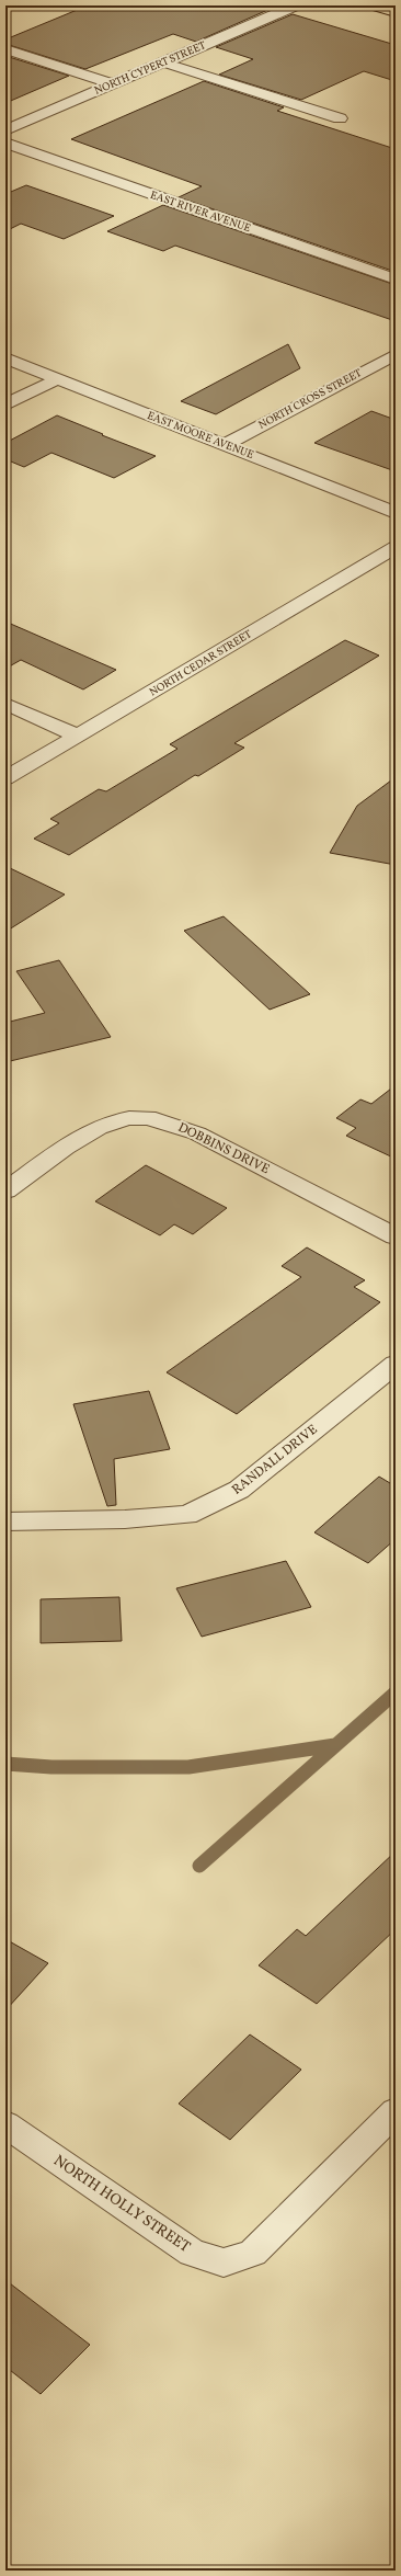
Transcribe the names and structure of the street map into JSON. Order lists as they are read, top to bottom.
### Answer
{
  "streets": {
    "street": [
      "NORTH CYPERT STREET",
      "EAST RIVER AVENUE",
      "NORTH CROSS STREET",
      "EAST MOORE AVENUE",
      "NORTH CEDAR STREET",
      "DOBBINS DRIVE",
      "RANDALL DRIVE",
      "NORTH HOLLY STREET"
    ]
  },
  "crossings": [
    ["NORTH CROSS STREET", "EAST MOORE AVENUE"]
  ]
}
